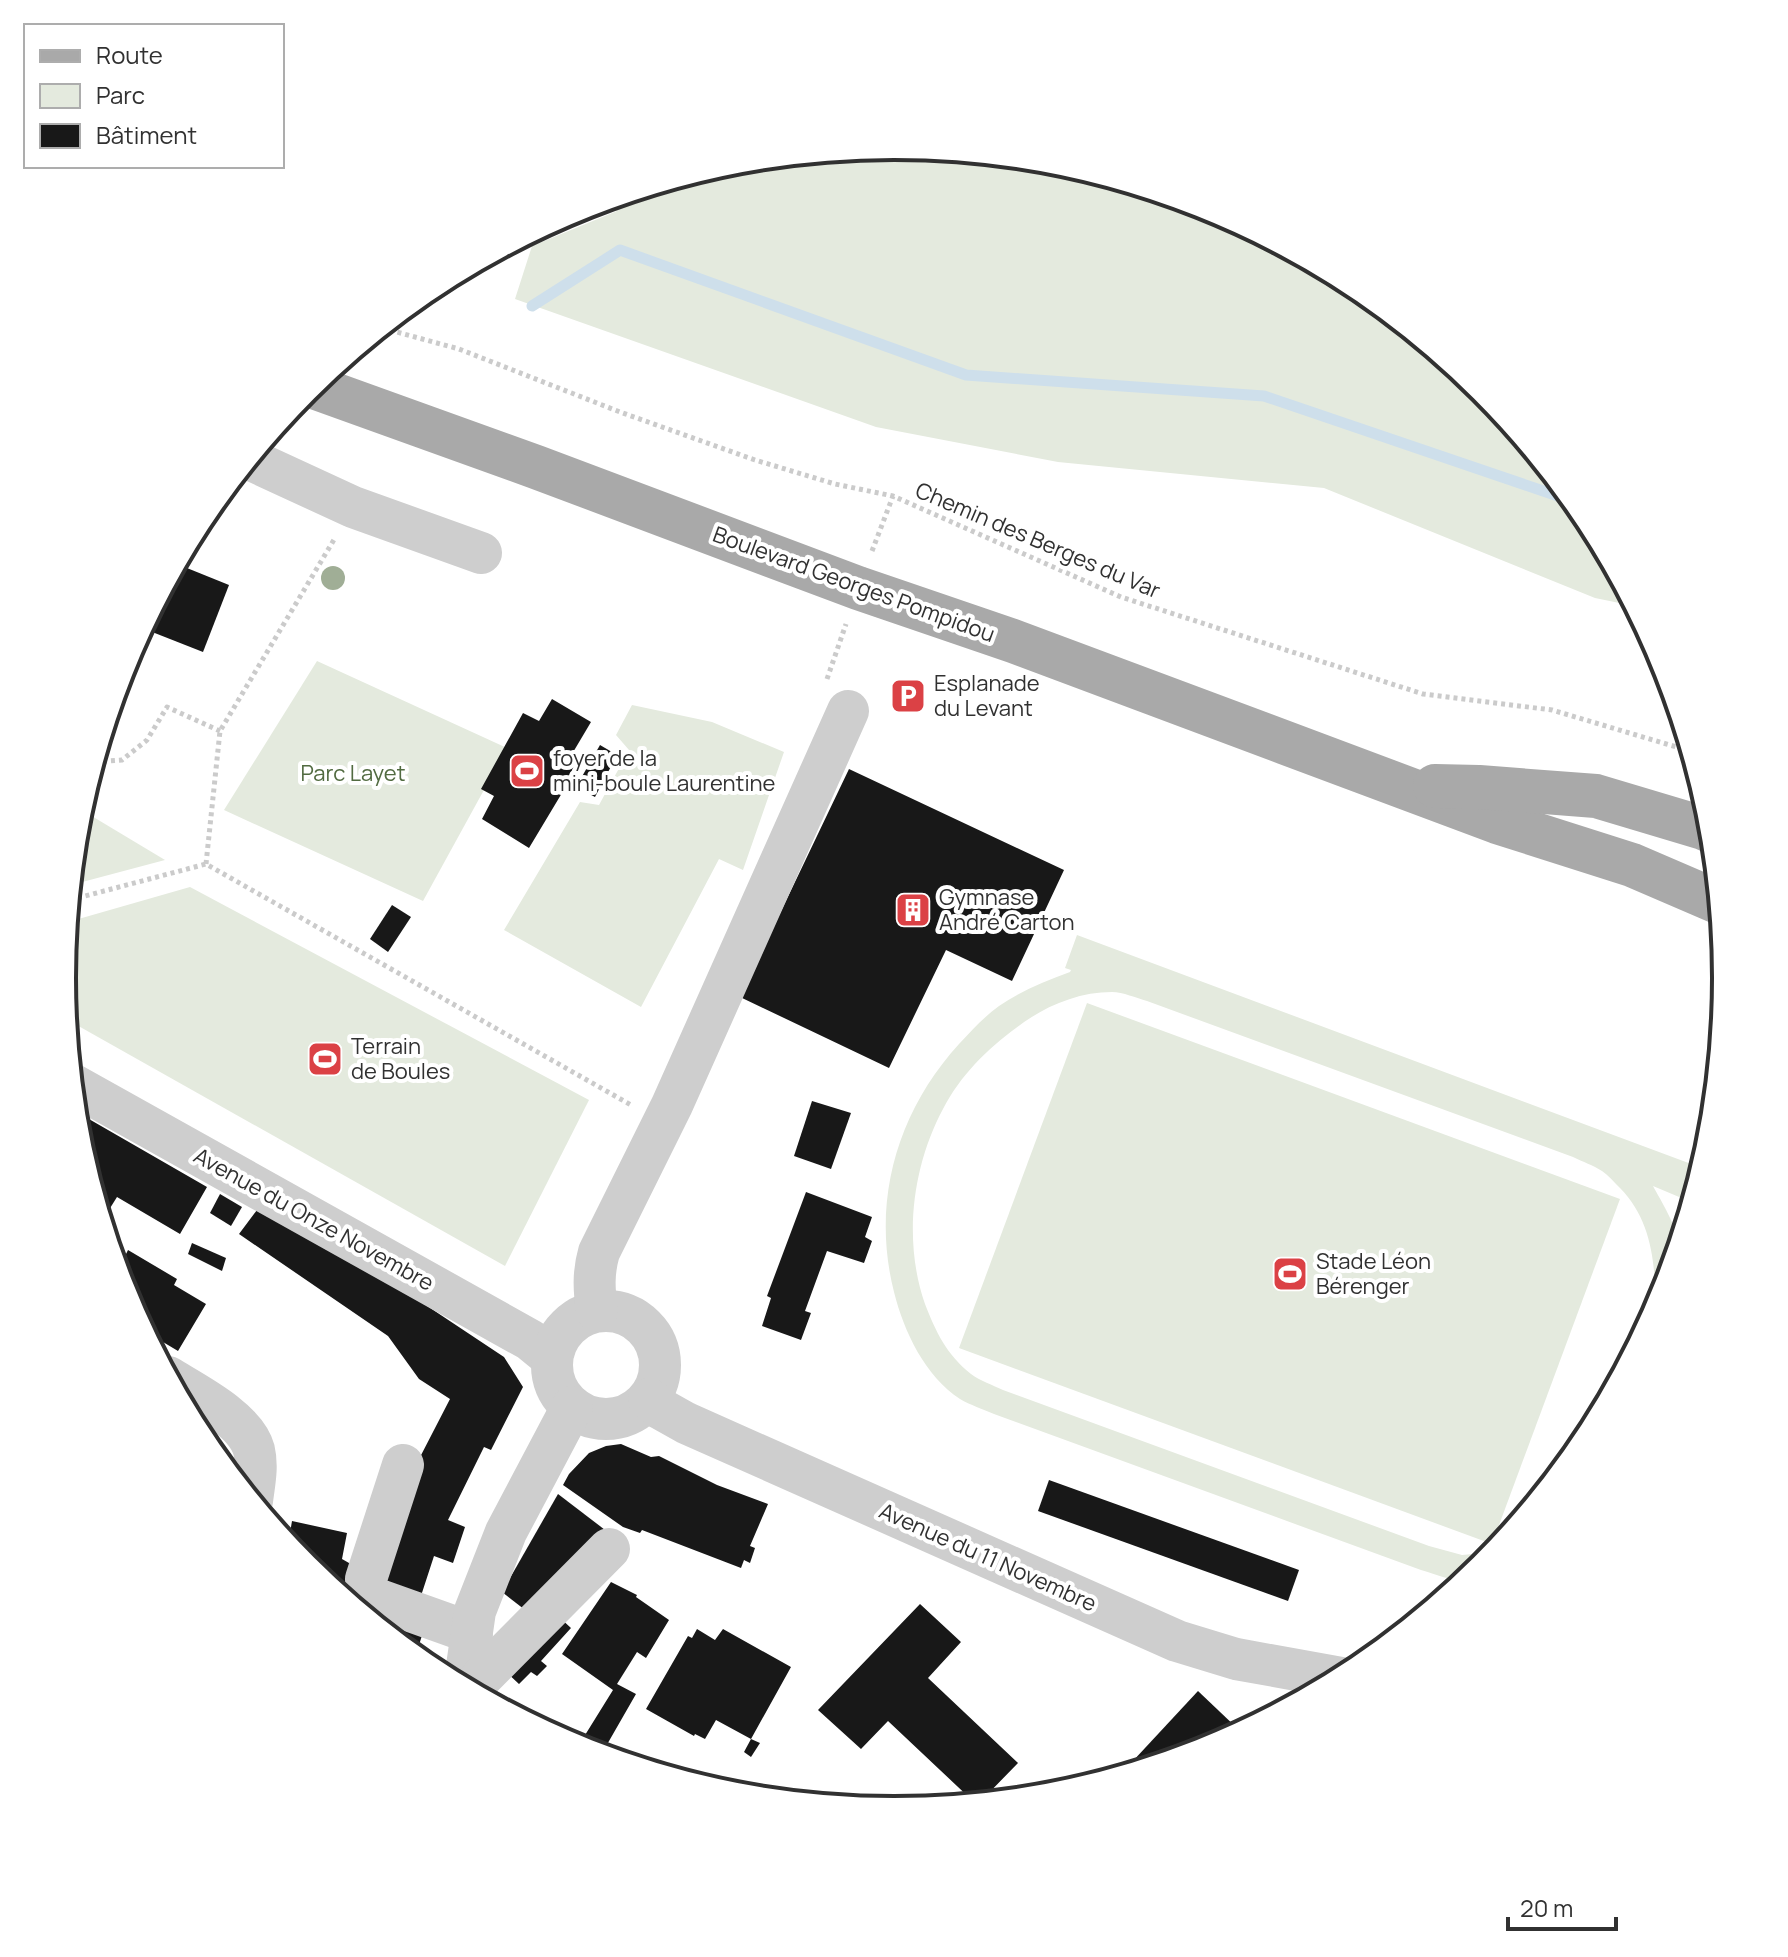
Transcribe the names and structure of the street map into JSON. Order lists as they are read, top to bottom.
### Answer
{
  "streets": {
    "main road": ["Boulevard Georges Pompidou"],
    "street": ["Avenue du Onze Novembre", "Avenue du 11 Novembre"],
    "path": ["Chemin des Berges du Var"]
  },
  "crossings": [
    ["Avenue du Onze Novembre", "Avenue du 11 Novembre"]
  ],
  "parks": ["Parc Layet"],
  "places": {
    "parking": ["Esplanade du Levant"],
    "sports": ["foyer de la mini-boule Laurentine", "Terrain de Boules", "Stade Léon Bérenger"],
    "building": ["Gymnase André Carton"]
  },
  "legend": ["Route", "Parc", "Bâtiment"],
  "scale_bar": "20 m"
}
